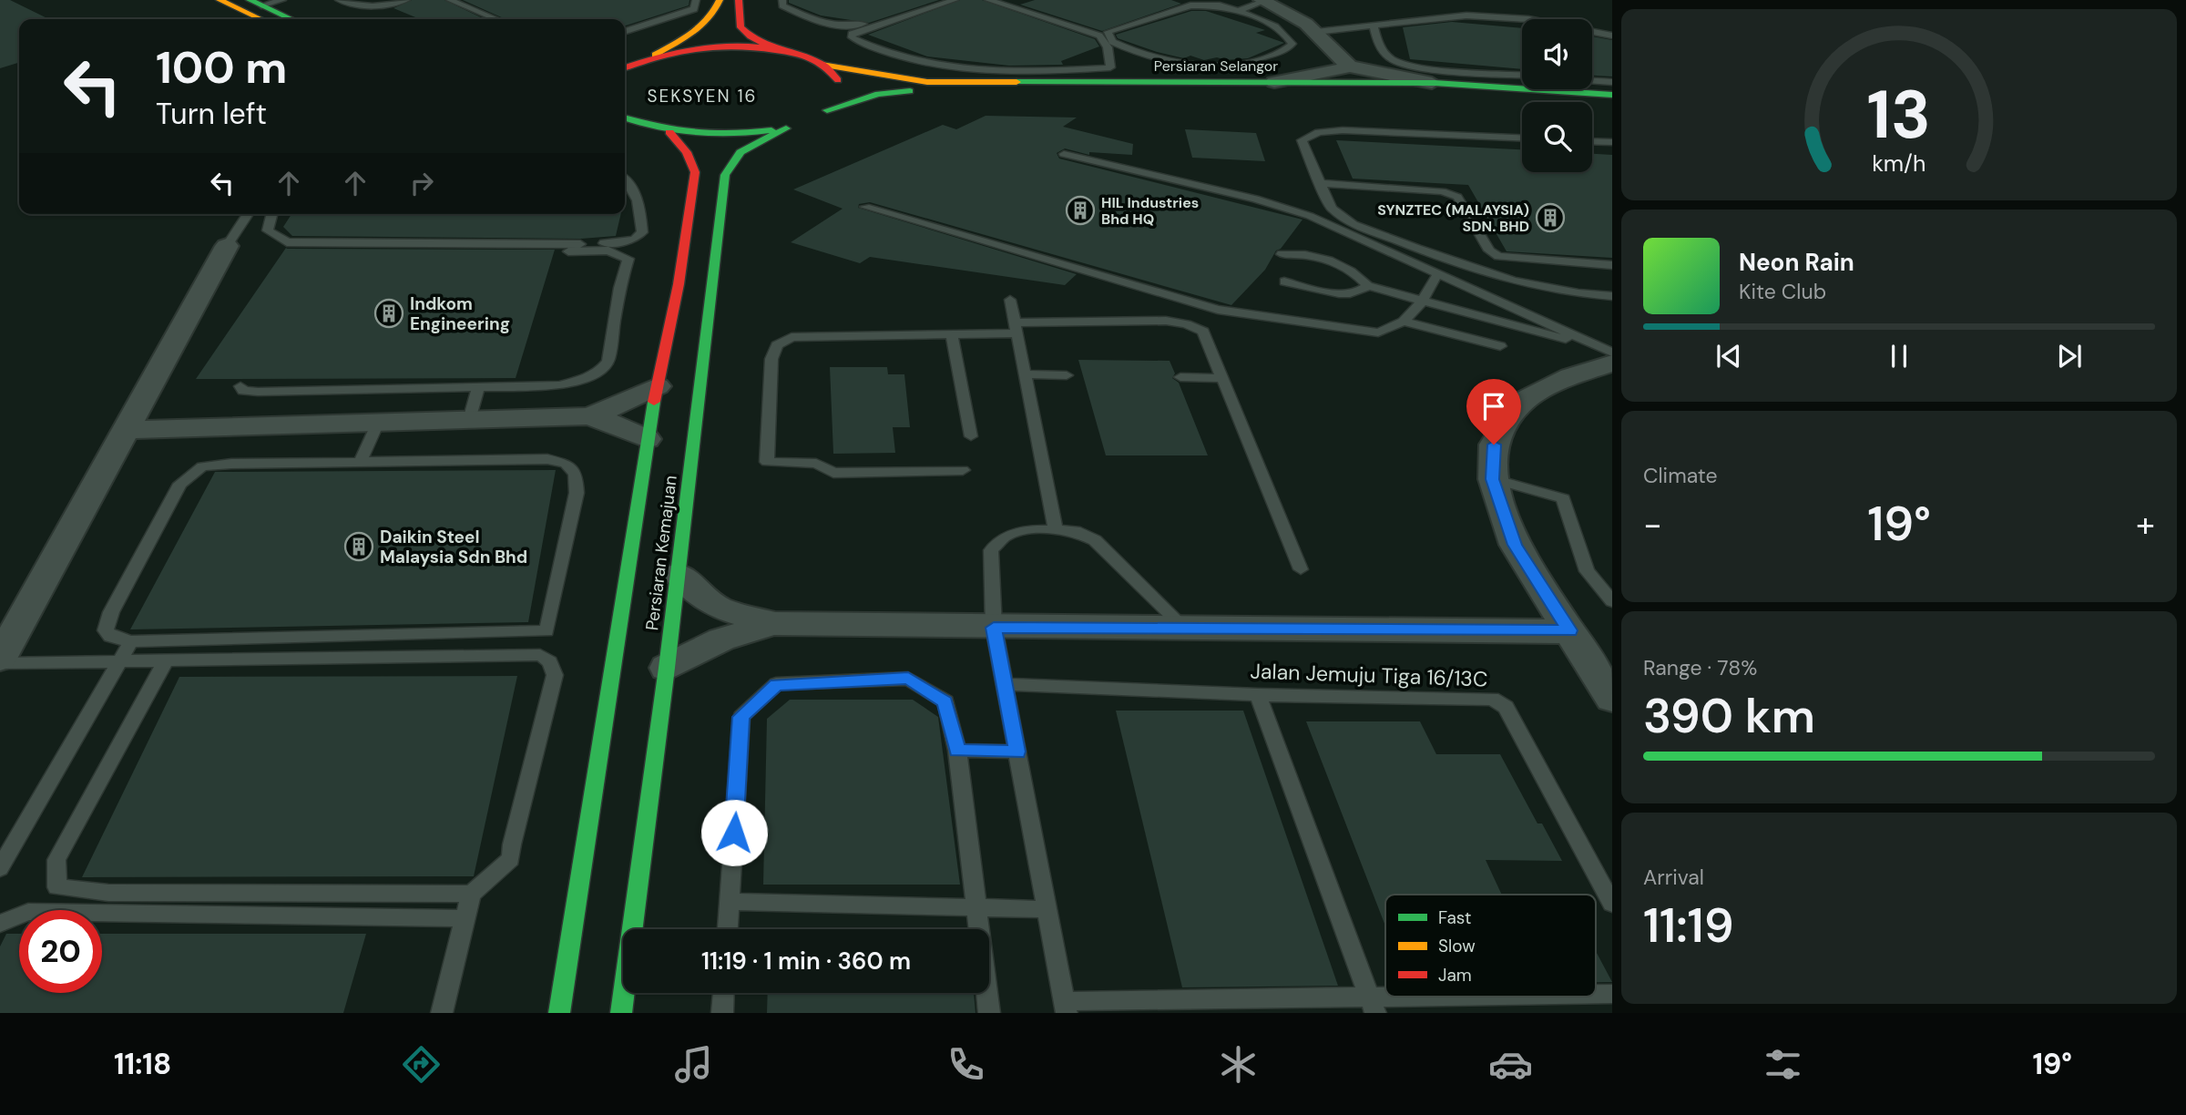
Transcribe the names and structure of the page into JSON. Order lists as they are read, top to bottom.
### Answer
{
  "streets": {
    "main road": ["Persiaran Selangor", "Persiaran Kemajuan"],
    "lane": ["Jalan Jemuju Tiga 16/13C"]
  },
  "crossings": [
    ["Persiaran Selangor", "Persiaran Kemajuan"]
  ],
  "districts": ["SEKSYEN 16"],
  "places": {
    "building": [
      "HIL Industries Bhd HQ",
      "SYNZTEC (MALAYSIA) SDN. BHD",
      "Indkom Engineering",
      "Daikin Steel Malaysia Sdn Bhd"
    ]
  },
  "legend": ["Fast", "Slow", "Jam"],
  "page": {
    "turn": ["100 m", "Turn left"],
    "song": ["Neon Rain", "Kite Club"],
    "tile": [
      "Climate",
      ["Range · 78%", "390 km"],
      ["Arrival", "11:19"]
    ],
    "heat": ["−", "19°", "+"],
    "limit": "20",
    "trip": "11:19 · 1 min · 360 m",
    "tabs": ["11:18", "19°"],
    "gauge": ["13", "km/h"]
  }
}
